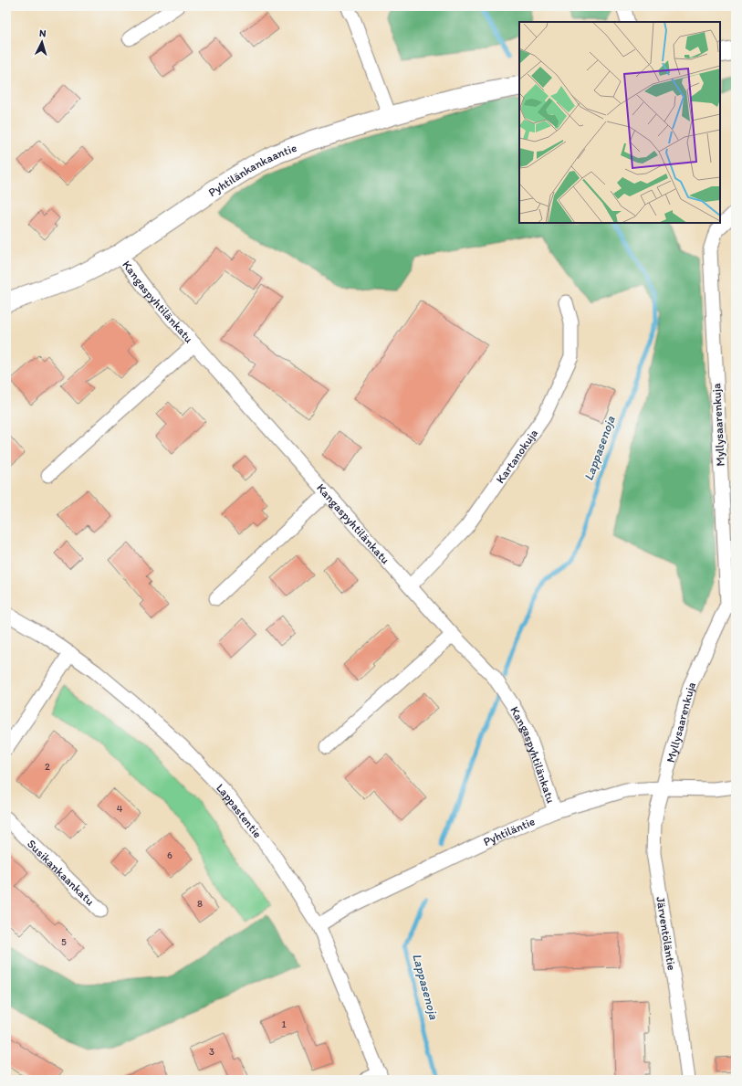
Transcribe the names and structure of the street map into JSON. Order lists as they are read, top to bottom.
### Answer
{
  "streets": {
    "street": [
      "Pyhtilänkankaantie",
      "Kangaspyhtilänkatu",
      "Myllysaarenkuja",
      "Kartanokuja",
      "Lappastentie",
      "Pyhtiläntie",
      "Susikankaankatu",
      "Järventöläntie"
    ]
  },
  "crossings": [
    ["Pyhtilänkankaantie", "Kangaspyhtilänkatu"],
    ["Kangaspyhtilänkatu", "Kartanokuja"],
    ["Kangaspyhtilänkatu", "Pyhtiläntie"],
    ["Myllysaarenkuja", "Pyhtiläntie"],
    ["Myllysaarenkuja", "Järventöläntie"],
    ["Lappastentie", "Pyhtiläntie"],
    ["Pyhtiläntie", "Järventöläntie"]
  ],
  "water": ["Lappasenoja"],
  "house_numbers": [
    "2",
    "4",
    "6",
    "8",
    "5",
    "1",
    "3"
  ],
  "north": "top"
}
